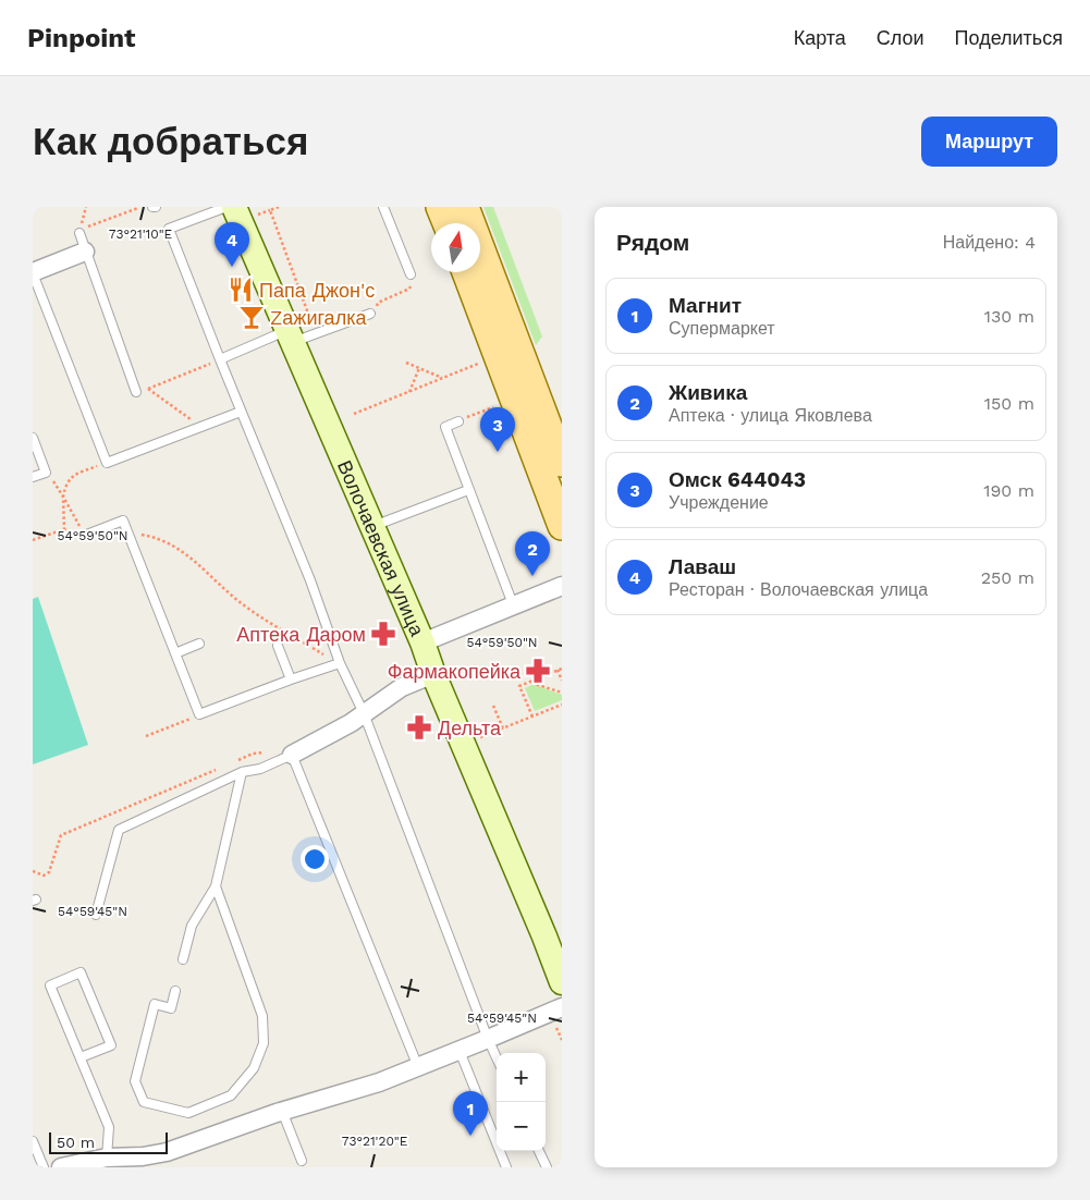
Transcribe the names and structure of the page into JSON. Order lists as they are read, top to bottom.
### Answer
{
  "streets": {
    "street": ["Волочаевская улица"]
  },
  "places": {
    "restaurant": ["Папа Джон'с"],
    "bar": ["Zажигалка"],
    "pharmacy": ["Аптека Даром", "Фармакопейка", "Дельта"]
  },
  "scale_bar": "50 m",
  "north": "top",
  "page": {
    "header": "Pinpoint",
    "nav": ["Карта", "Слои", "Поделиться"],
    "buttons": "Маршрут",
    "title": "Как добраться",
    "heading": ["Рядом", "Найдено: 4"],
    "pins": [
      "4",
      "3",
      "2",
      "1"
    ],
    "list": [
      {
        "mark": "1",
        "name": "Магнит",
        "note": "Супермаркет",
        "value": "130 m"
      },
      {
        "mark": "2",
        "name": "Живика",
        "note": "Аптека · улица Яковлева",
        "value": "150 m"
      },
      {
        "mark": "3",
        "name": "Омск 644043",
        "note": "Учреждение",
        "value": "190 m"
      },
      {
        "mark": "4",
        "name": "Лаваш",
        "note": "Ресторан · Волочаевская улица",
        "value": "250 m"
      }
    ],
    "map_buttons": ["+", "−"],
    "scale": "50 m"
  },
  "coordinates": [
    "73°21'10\"E",
    "54°59'50\"N",
    "54°59'45\"N",
    "73°21'20\"E"
  ]
}
